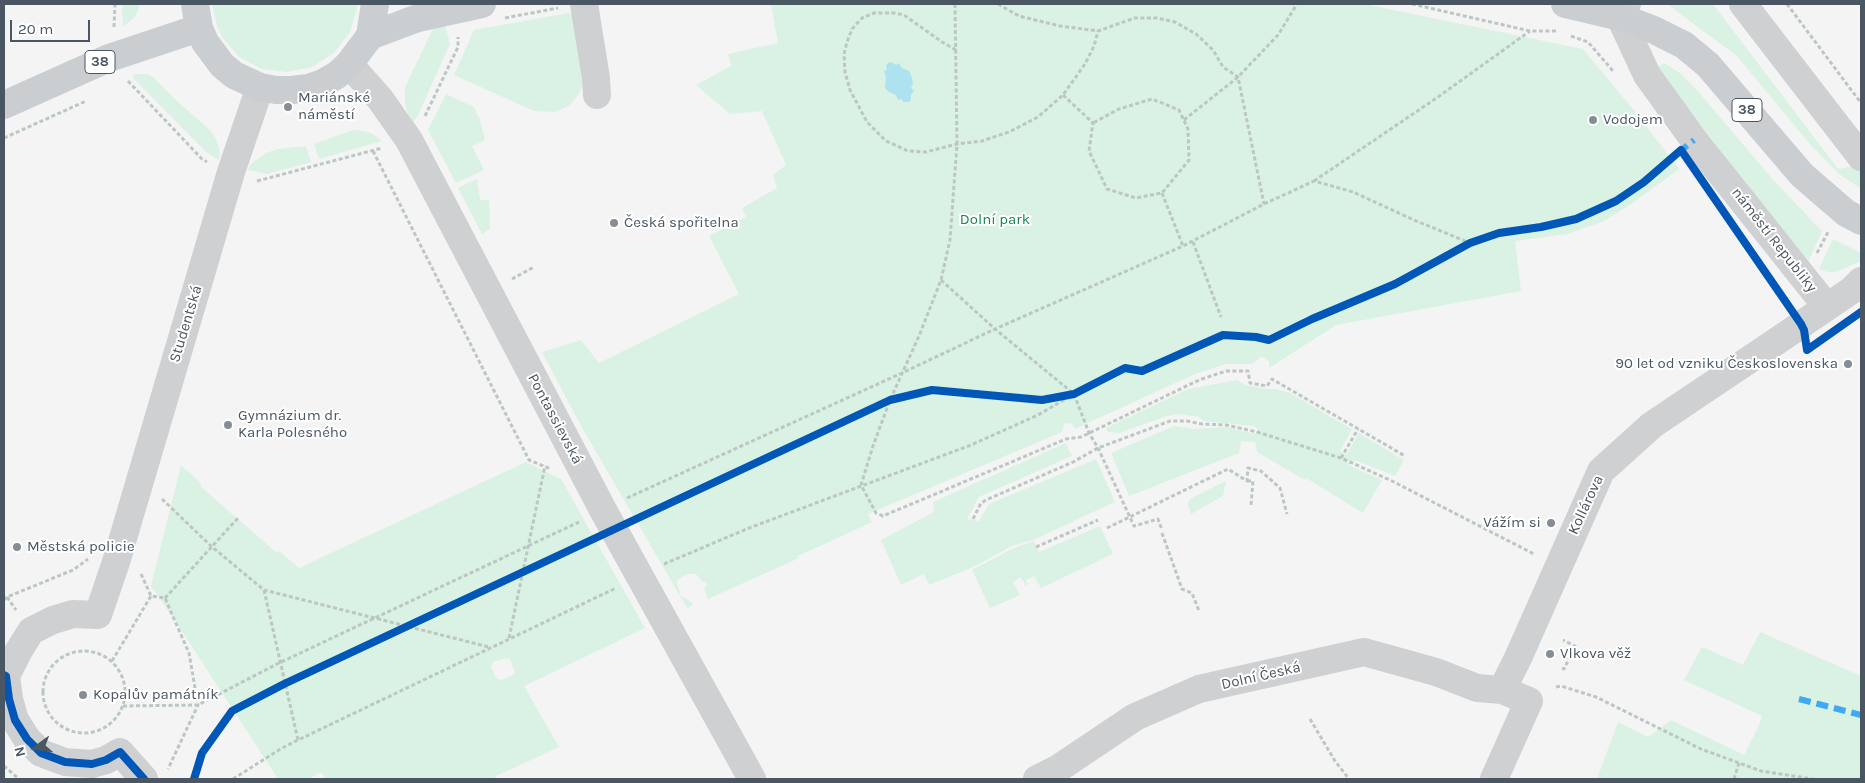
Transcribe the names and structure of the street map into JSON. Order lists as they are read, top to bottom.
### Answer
{
  "streets": {
    "main road": ["38"],
    "street": [
      "náměstí Republiky",
      "Studentská",
      "Pontassievská",
      "Kollárova",
      "Dolní Česká"
    ]
  },
  "crossings": [
    ["38", "náměstí Republiky"],
    ["náměstí Republiky", "Kollárova"],
    ["Kollárova", "Dolní Česká"]
  ],
  "parks": ["Dolní park"],
  "places": [
    "Mariánské náměstí",
    "Vodojem",
    "Česká spořitelna",
    "90 let od vzniku Československa",
    "Gymnázium dr. Karla Polesného",
    "Vážím si",
    "Městská policie",
    "Vlkova věž",
    "Kopalův památník"
  ],
  "scale_bar": "20 m",
  "north": "left"
}
